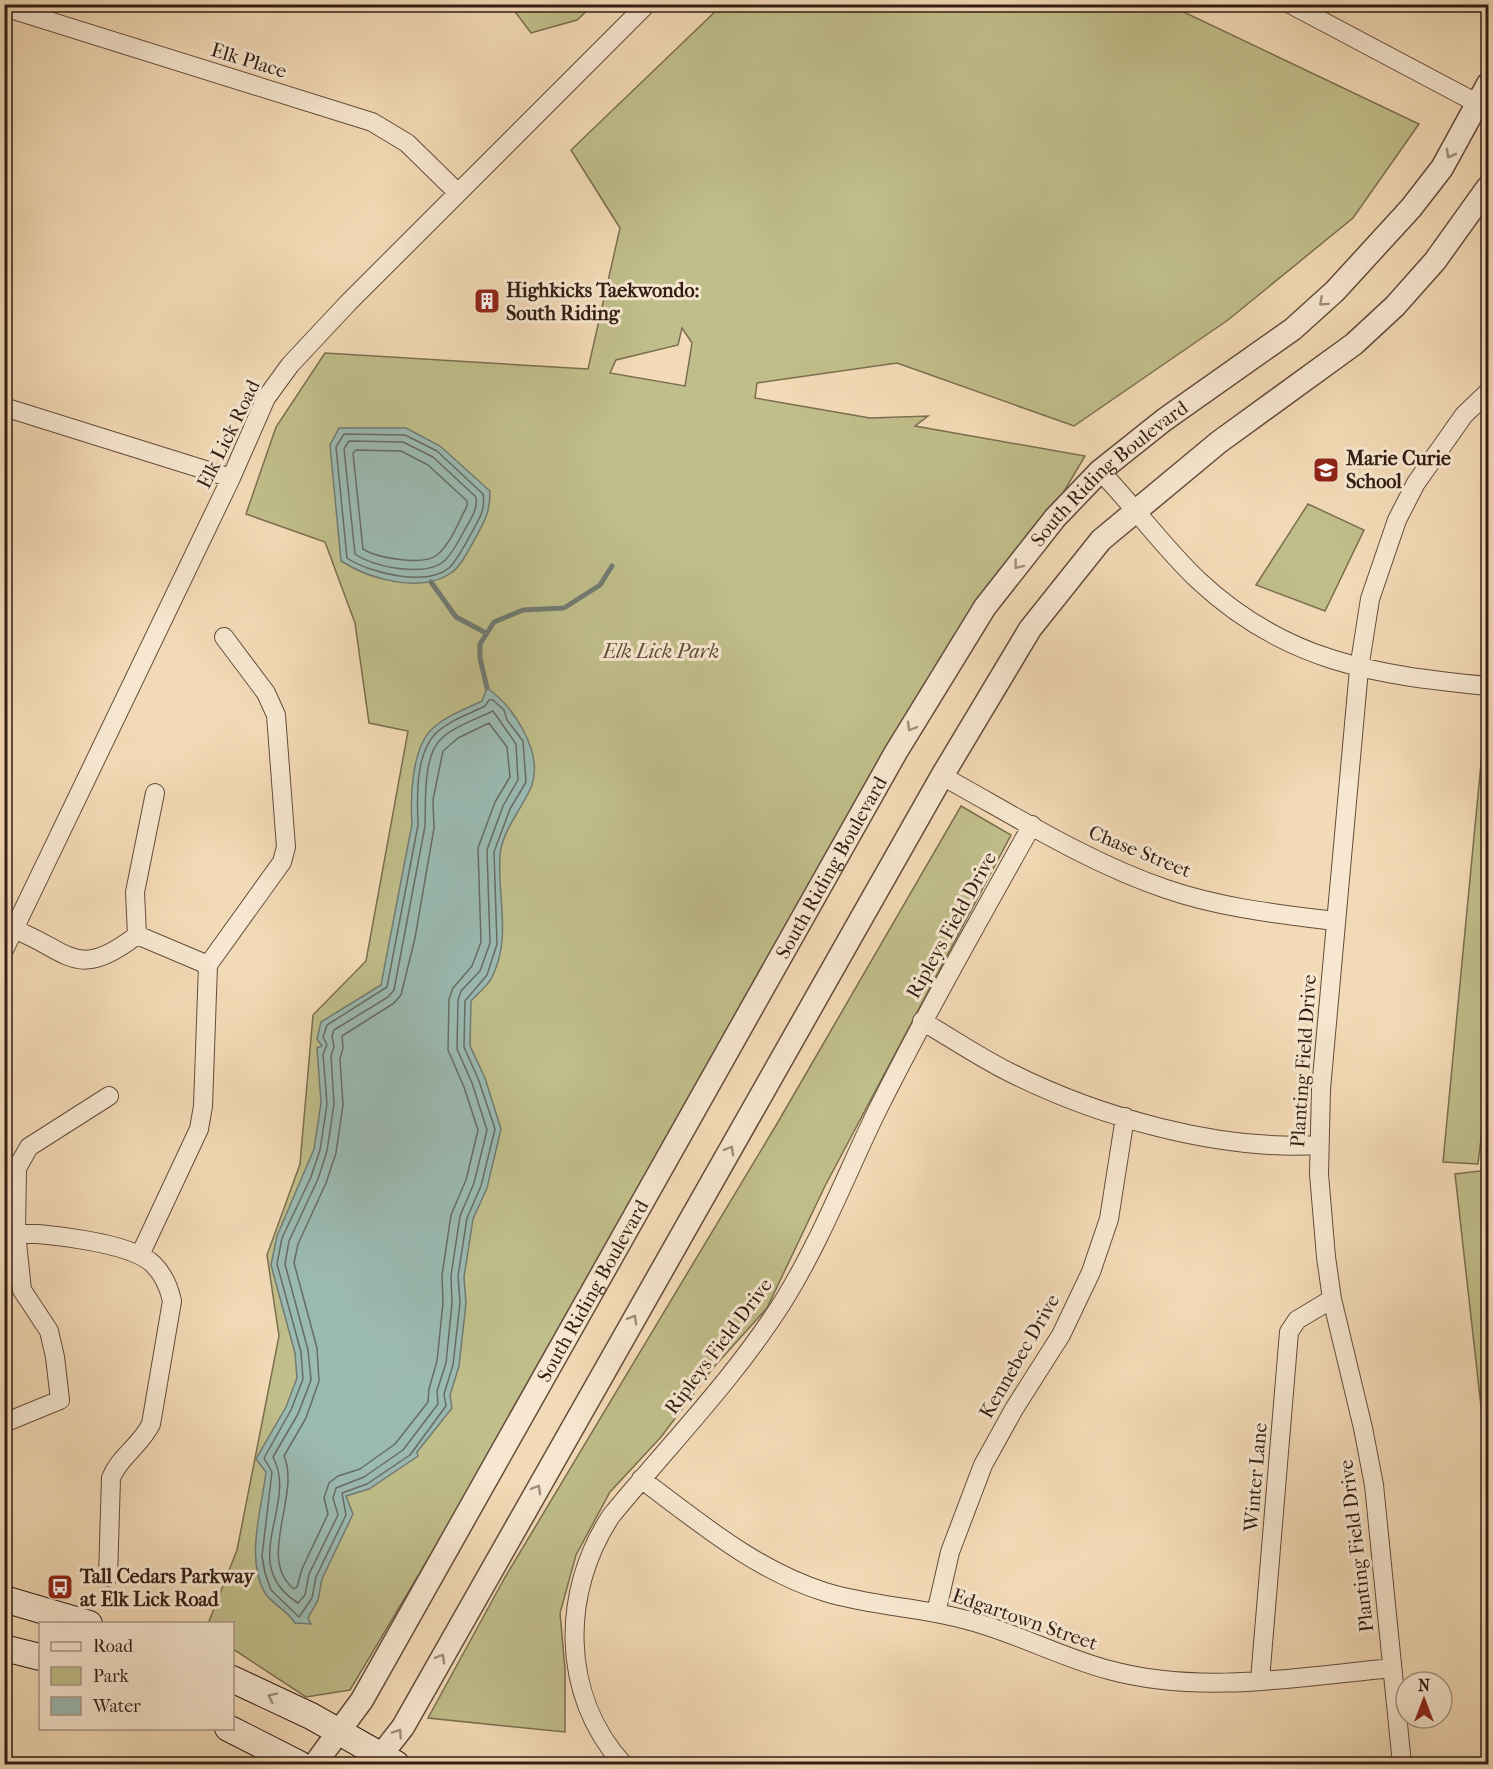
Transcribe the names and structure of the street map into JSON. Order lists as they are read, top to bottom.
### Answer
{
  "streets": {
    "street": [
      "Elk Place",
      "Elk Lick Road",
      "South Riding Boulevard",
      "Chase Street",
      "Ripleys Field Drive",
      "Planting Field Drive",
      "Kennebec Drive",
      "Winter Lane",
      "Edgartown Street"
    ]
  },
  "crossings": [
    ["Elk Place", "Elk Lick Road"],
    ["South Riding Boulevard", "Chase Street"],
    ["Chase Street", "Ripleys Field Drive"],
    ["Chase Street", "Planting Field Drive"],
    ["Ripleys Field Drive", "Edgartown Street"],
    ["Planting Field Drive", "Winter Lane"],
    ["Planting Field Drive", "Edgartown Street"],
    ["Kennebec Drive", "Edgartown Street"],
    ["Winter Lane", "Edgartown Street"]
  ],
  "parks": ["Elk Lick Park"],
  "places": {
    "building": ["Highkicks Taekwondo: South Riding"],
    "school or university": ["Marie Curie School"],
    "bus stop": ["Tall Cedars Parkway at Elk Lick Road"]
  },
  "legend": ["Road", "Park", "Water"],
  "north": "top"
}
